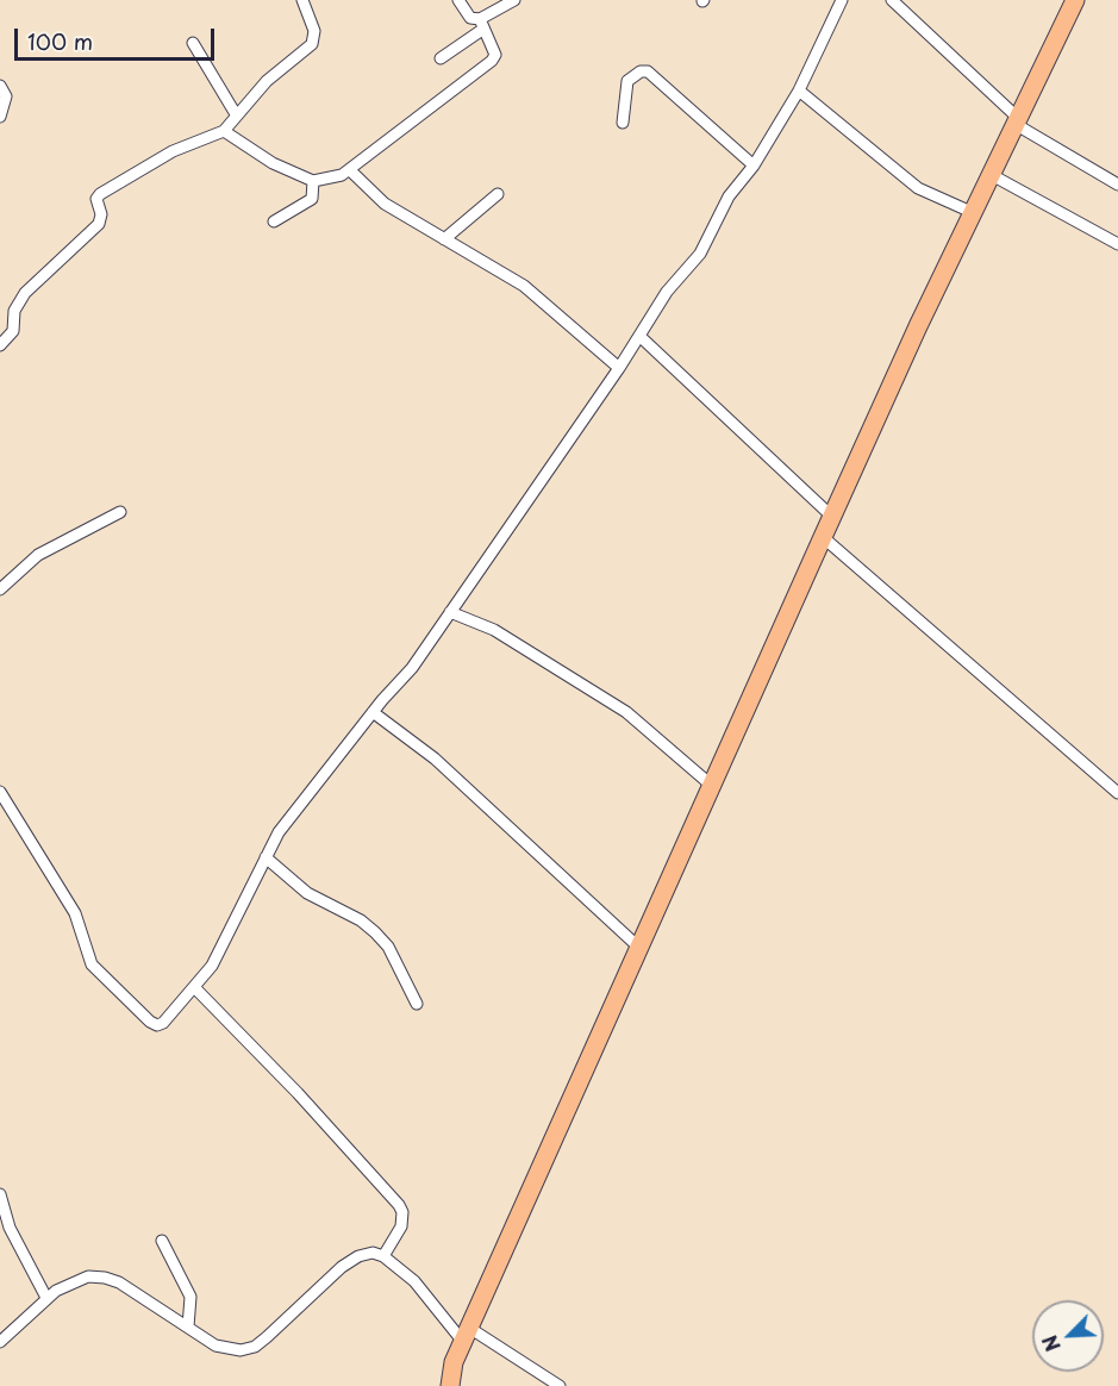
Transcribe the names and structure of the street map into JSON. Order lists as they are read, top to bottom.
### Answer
{
  "scale_bar": "100 m",
  "north": "bottom left"
}
